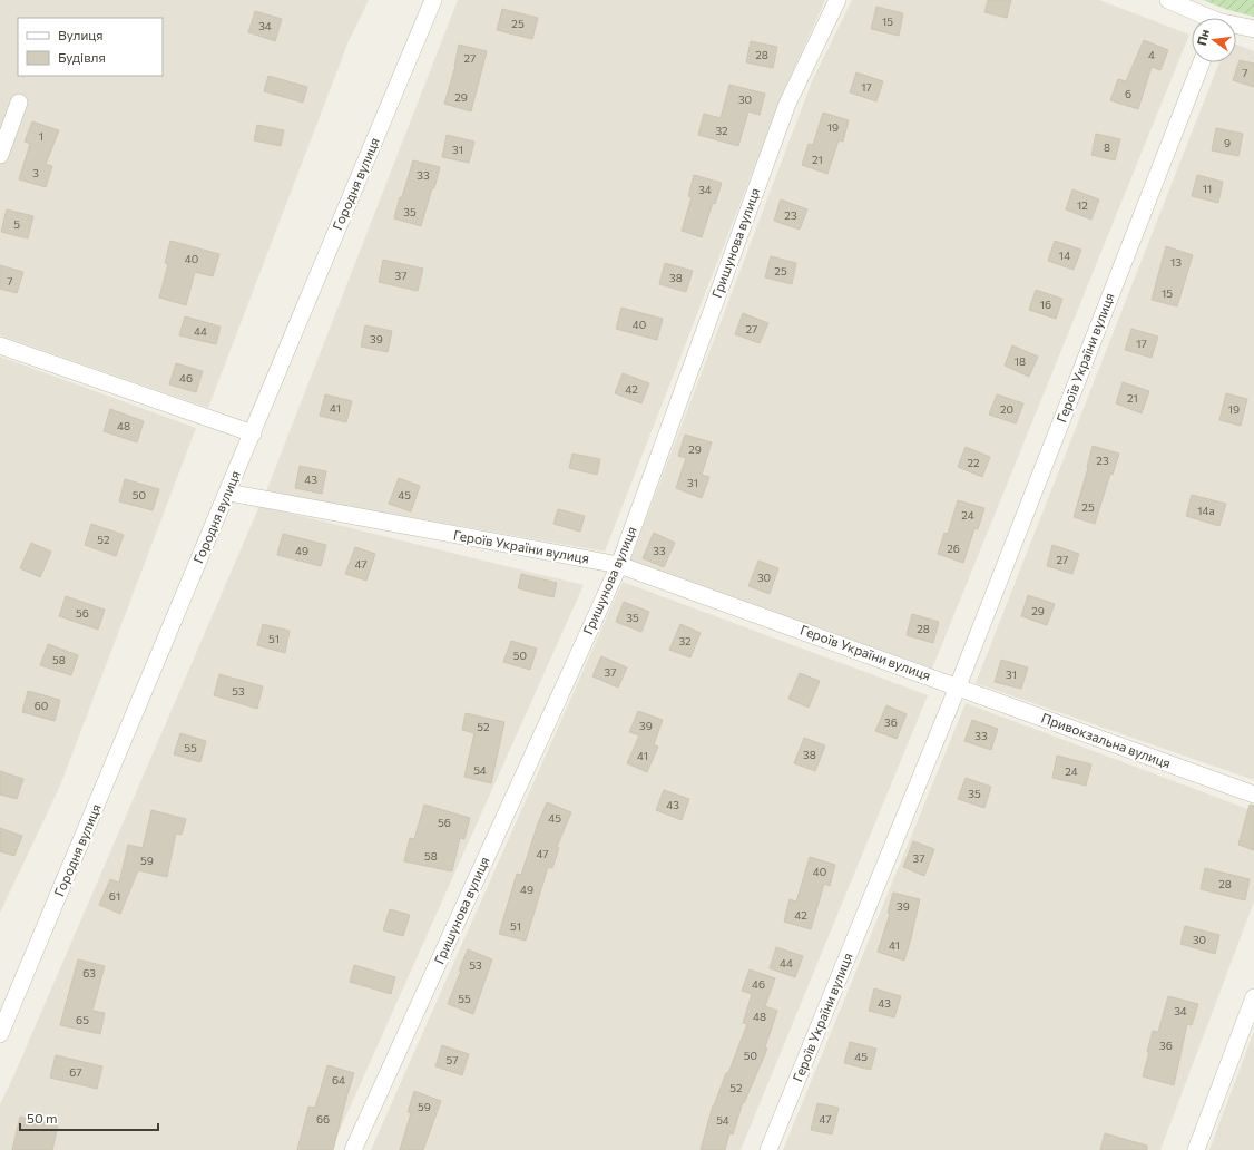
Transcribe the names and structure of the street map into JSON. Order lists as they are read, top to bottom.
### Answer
{
  "streets": {
    "street": [
      "Городня вулиця",
      "Гришунова вулиця",
      "Героїв України вулиця",
      "Привокзальна вулиця"
    ]
  },
  "crossings": [
    ["Городня вулиця", "Героїв України вулиця"],
    ["Гришунова вулиця", "Героїв України вулиця"],
    ["Героїв України вулиця", "Привокзальна вулиця"]
  ],
  "house_numbers": [
    "15",
    "25",
    "34",
    "28",
    "4",
    "27",
    "7",
    "17",
    "6",
    "29",
    "30",
    "19",
    "32",
    "1",
    "9",
    "8",
    "31",
    "21",
    "3",
    "33",
    "11",
    "34",
    "12",
    "35",
    "23",
    "5",
    "14",
    "40",
    "13",
    "25",
    "37",
    "38",
    "7",
    "15",
    "16",
    "40",
    "27",
    "44",
    "39",
    "17",
    "18",
    "46",
    "42",
    "21",
    "41",
    "20",
    "19",
    "48",
    "29",
    "23",
    "22",
    "43",
    "31",
    "50",
    "45",
    "25",
    "14а",
    "24",
    "52",
    "26",
    "49",
    "33",
    "27",
    "47",
    "30",
    "29",
    "56",
    "35",
    "28",
    "51",
    "32",
    "50",
    "58",
    "37",
    "31",
    "53",
    "60",
    "36",
    "39",
    "52",
    "33",
    "55",
    "38",
    "41",
    "54",
    "24",
    "35",
    "43",
    "45",
    "56",
    "47",
    "58",
    "37",
    "59",
    "40",
    "28",
    "49",
    "61",
    "39",
    "42",
    "51",
    "30",
    "41",
    "44",
    "53",
    "63",
    "46",
    "55",
    "43",
    "34",
    "48",
    "65",
    "36",
    "50",
    "45",
    "57",
    "67",
    "64",
    "52",
    "59",
    "66",
    "47",
    "54"
  ],
  "legend": ["Вулиця", "Будівля"],
  "scale_bar": "50 m",
  "north": "left"
}
